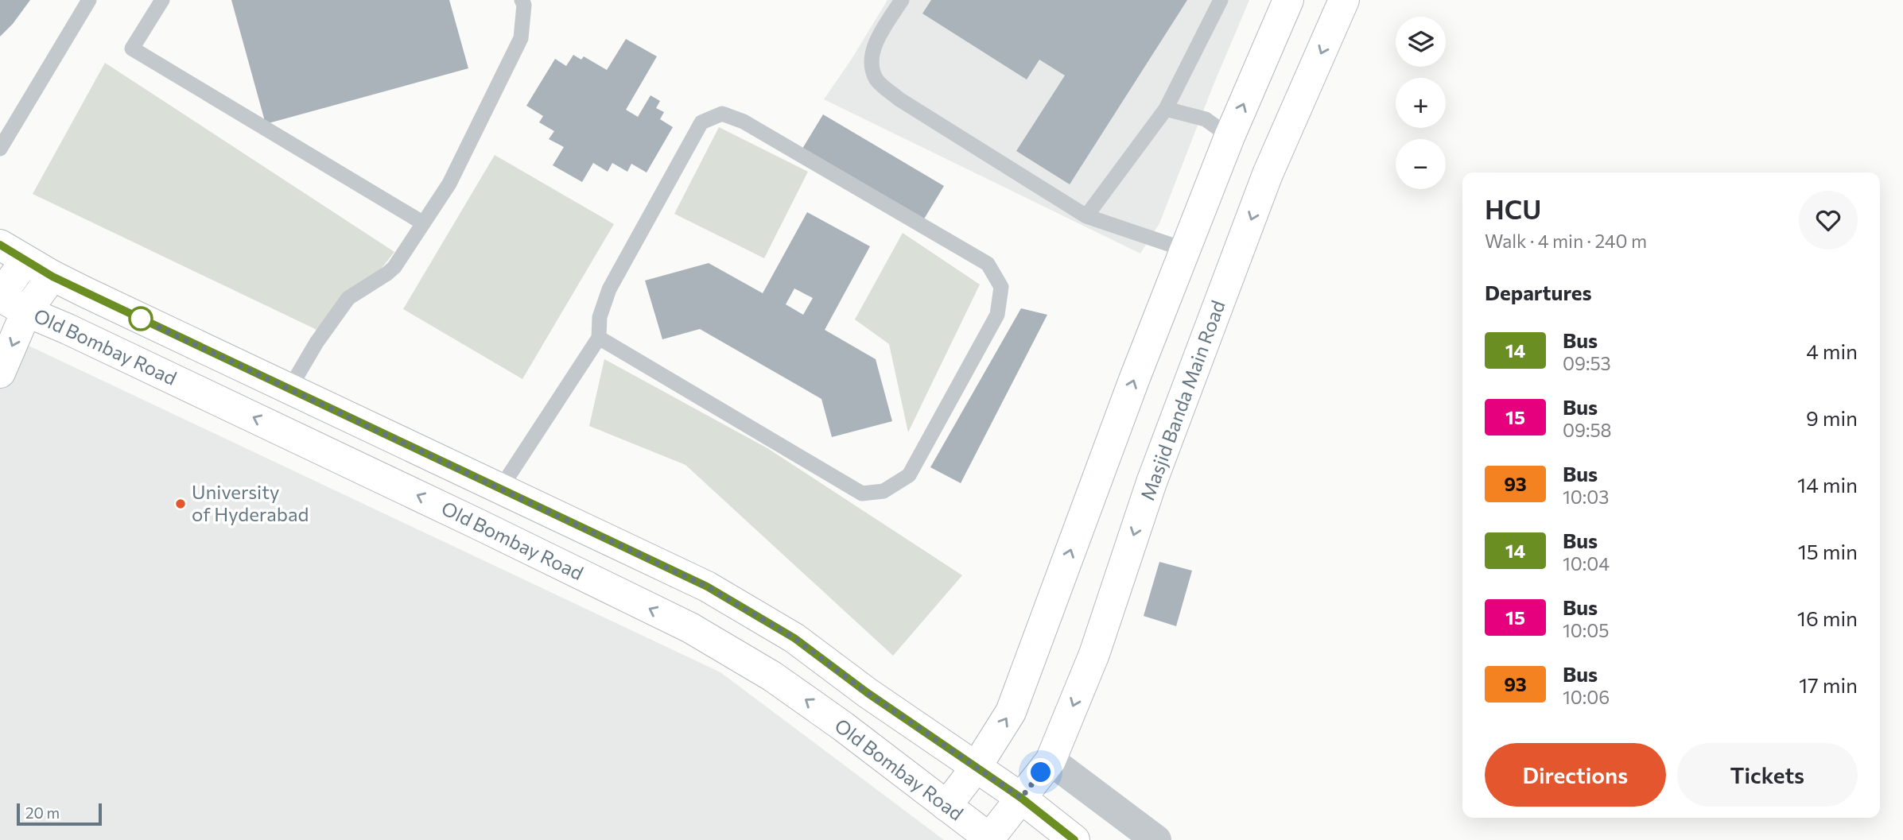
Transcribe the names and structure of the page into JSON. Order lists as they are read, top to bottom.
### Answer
{
  "streets": {
    "main road": ["Old Bombay Road", "Masjid Banda Main Road"]
  },
  "crossings": [
    ["Old Bombay Road", "Masjid Banda Main Road"]
  ],
  "places": ["University of Hyderabad"],
  "lines": ["bus line 14"],
  "scale_bar": "20 m",
  "page": {
    "map_buttons": ["+", "−"],
    "heading": [
      ["HCU", "Walk · 4 min · 240 m"],
      "Departures"
    ],
    "list": [
      {
        "mark": "14",
        "name": "Bus",
        "note": "09:53",
        "value": "4 min"
      },
      {
        "mark": "15",
        "name": "Bus",
        "note": "09:58",
        "value": "9 min"
      },
      {
        "mark": "93",
        "name": "Bus",
        "note": "10:03",
        "value": "14 min"
      },
      {
        "mark": "14",
        "name": "Bus",
        "note": "10:04",
        "value": "15 min"
      },
      {
        "mark": "15",
        "name": "Bus",
        "note": "10:05",
        "value": "16 min"
      },
      {
        "mark": "93",
        "name": "Bus",
        "note": "10:06",
        "value": "17 min"
      }
    ],
    "buttons": ["Directions", "Tickets"],
    "scale": "20 m"
  }
}
